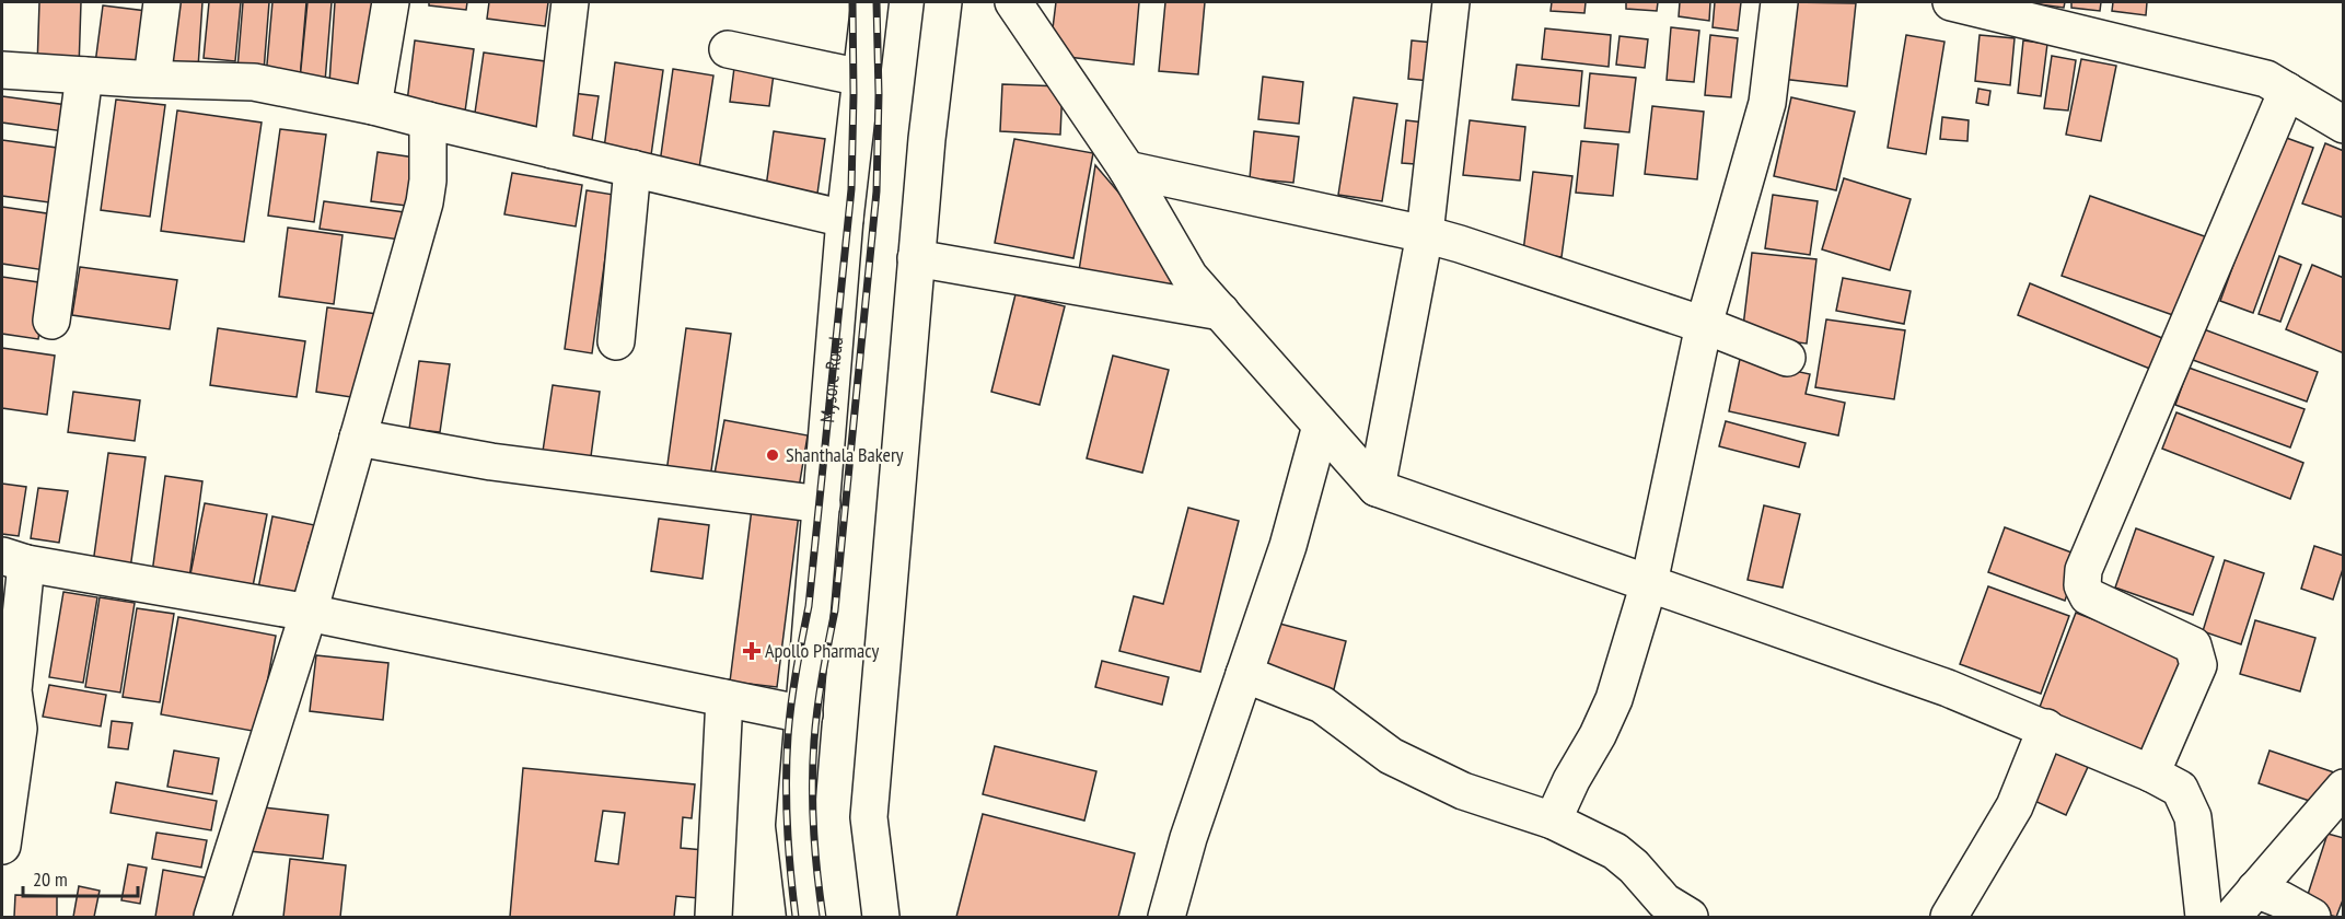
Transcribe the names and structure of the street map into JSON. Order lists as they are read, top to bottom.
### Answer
{
  "streets": {
    "main road": ["Mysore Road"]
  },
  "places": {
    "other": ["Shanthala Bakery"],
    "health": ["Apollo Pharmacy"]
  },
  "scale_bar": "20 m"
}
